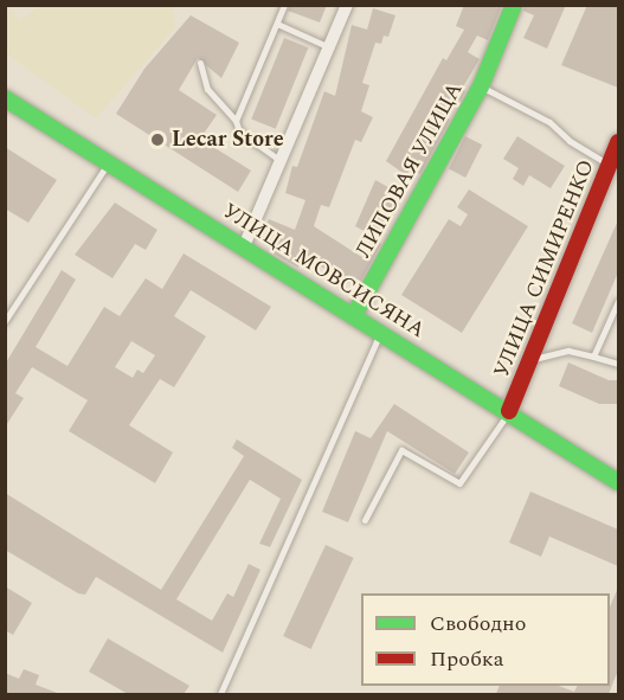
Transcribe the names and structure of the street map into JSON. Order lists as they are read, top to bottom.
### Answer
{
  "streets": {
    "street": ["ЛИПОВАЯ УЛИЦА", "УЛИЦА СИМИРЕНКО", "УЛИЦА МОВСИСЯНА"]
  },
  "crossings": [
    ["ЛИПОВАЯ УЛИЦА", "УЛИЦА МОВСИСЯНА"],
    ["УЛИЦА СИМИРЕНКО", "УЛИЦА МОВСИСЯНА"]
  ],
  "places": ["Lecar Store"],
  "legend": ["Свободно", "Пробка"]
}
